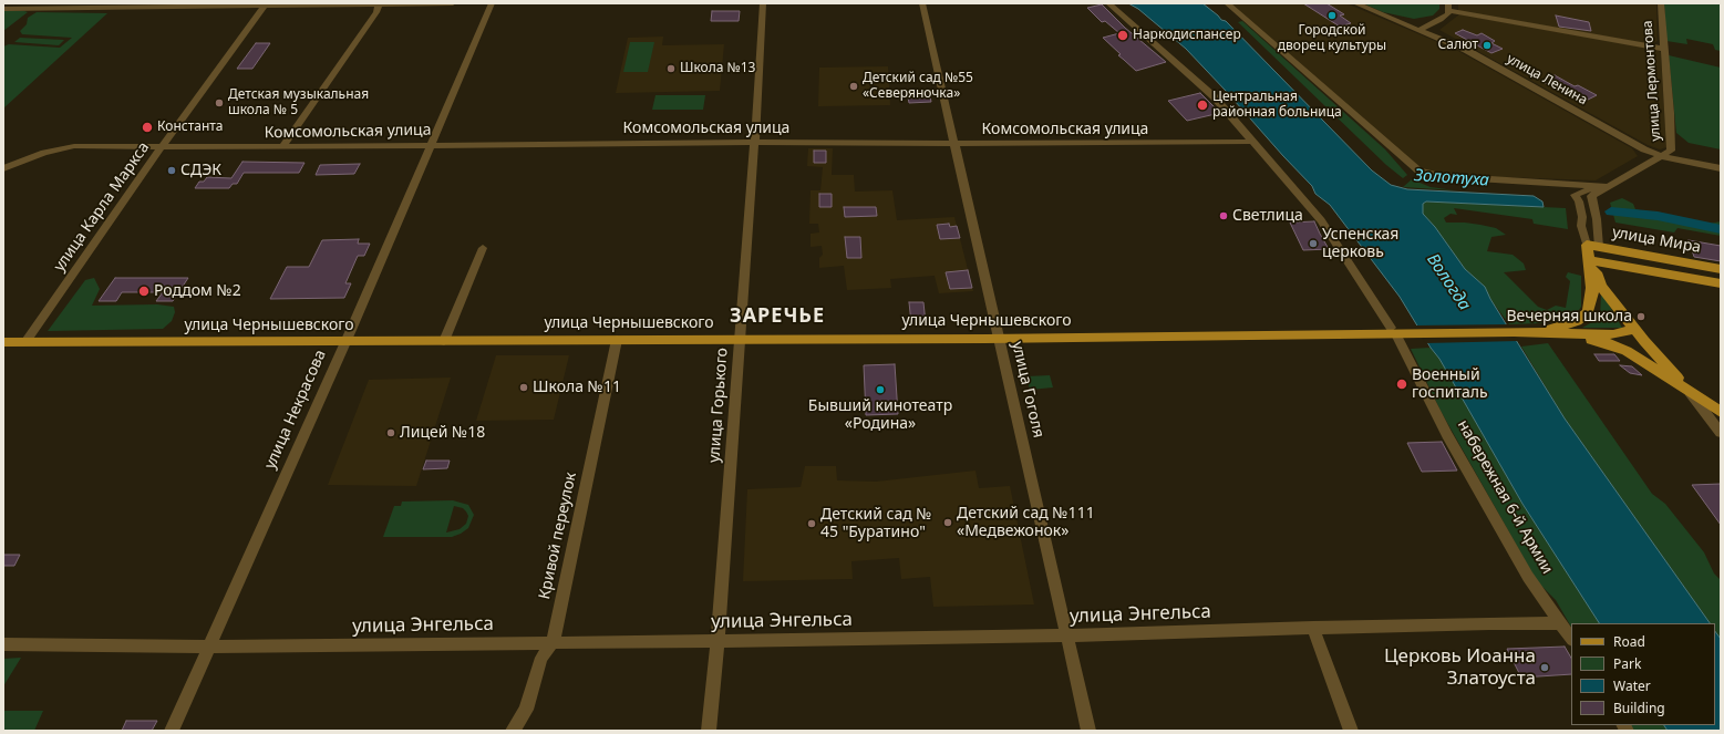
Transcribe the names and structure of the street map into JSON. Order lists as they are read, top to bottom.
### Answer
{
  "streets": {
    "main road": ["улица Мира", "улица Чернышевского"],
    "street": [
      "улица Ленина",
      "улица Лермонтова",
      "Комсомольская улица",
      "улица Карла Маркса",
      "улица Гоголя",
      "улица Горького",
      "улица Некрасова",
      "набережная 6-й Армии",
      "Кривой переулок",
      "улица Энгельса"
    ]
  },
  "crossings": [
    ["улица Ленина", "улица Лермонтова"],
    ["Комсомольская улица", "улица Карла Маркса"],
    ["Комсомольская улица", "улица Гоголя"],
    ["Комсомольская улица", "улица Горького"],
    ["Комсомольская улица", "улица Некрасова"],
    ["Комсомольская улица", "набережная 6-й Армии"],
    ["улица Карла Маркса", "улица Чернышевского"],
    ["улица Чернышевского", "улица Гоголя"],
    ["улица Чернышевского", "улица Горького"],
    ["улица Чернышевского", "улица Некрасова"],
    ["улица Чернышевского", "набережная 6-й Армии"],
    ["улица Чернышевского", "Кривой переулок"],
    ["улица Гоголя", "улица Энгельса"],
    ["улица Горького", "улица Энгельса"],
    ["улица Некрасова", "улица Энгельса"],
    ["набережная 6-й Армии", "улица Энгельса"],
    ["Кривой переулок", "улица Энгельса"]
  ],
  "districts": ["ЗАРЕЧЬЕ"],
  "water": ["Золотуха", "Вологда"],
  "places": [
    "Городской дворец культуры",
    "Наркодиспансер",
    "Салют",
    "Школа №13",
    "Детский сад №55 «Северяночка»",
    "Детская музыкальная школа № 5",
    "Центральная районная больница",
    "Константа",
    "СДЭК",
    "Светлица",
    "Успенская церковь",
    "Роддом №2",
    "Вечерняя школа",
    "Военный госпиталь",
    "Школа №11",
    "Бывший кинотеатр «Родина»",
    "Лицей №18",
    "Детский сад №111 «Медвежонок»",
    "Детский сад № 45 \"Буратино\"",
    "Церковь Иоанна Златоуста"
  ],
  "legend": [
    "Road",
    "Park",
    "Water",
    "Building"
  ]
}
